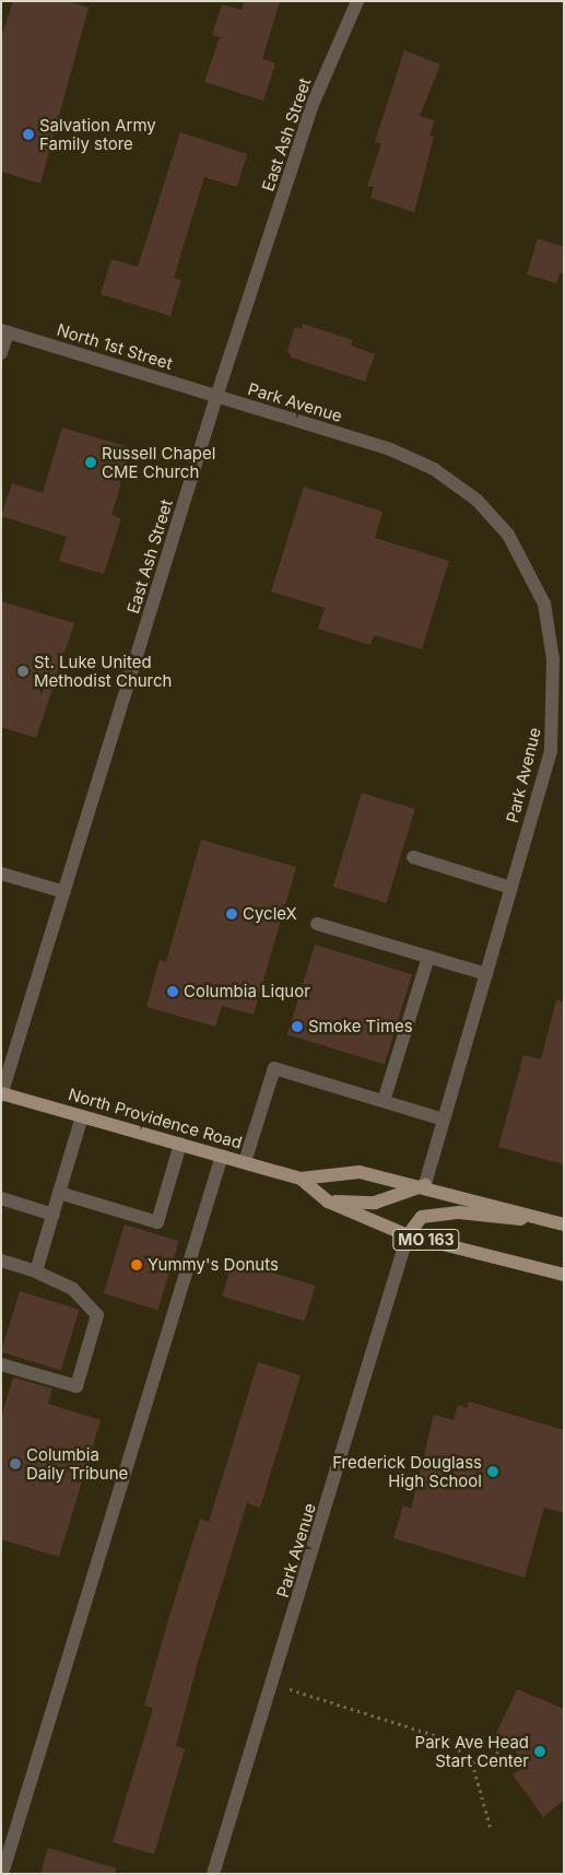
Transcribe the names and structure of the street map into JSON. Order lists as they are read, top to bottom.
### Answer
{
  "streets": {
    "main road": ["North Providence Road", "MO 163"],
    "street": ["East Ash Street", "North 1st Street", "Park Avenue"]
  },
  "crossings": [
    ["East Ash Street", "North 1st Street"],
    ["East Ash Street", "Park Avenue"],
    ["East Ash Street", "North Providence Road"],
    ["North 1st Street", "Park Avenue"],
    ["Park Avenue", "North Providence Road"]
  ],
  "places": [
    "Salvation Army Family store",
    "Russell Chapel CME Church",
    "St. Luke United Methodist Church",
    "CycleX",
    "Columbia Liquor",
    "Smoke Times",
    "Yummy's Donuts",
    "Columbia Daily Tribune",
    "Frederick Douglass High School",
    "Park Ave Head Start Center"
  ]
}
